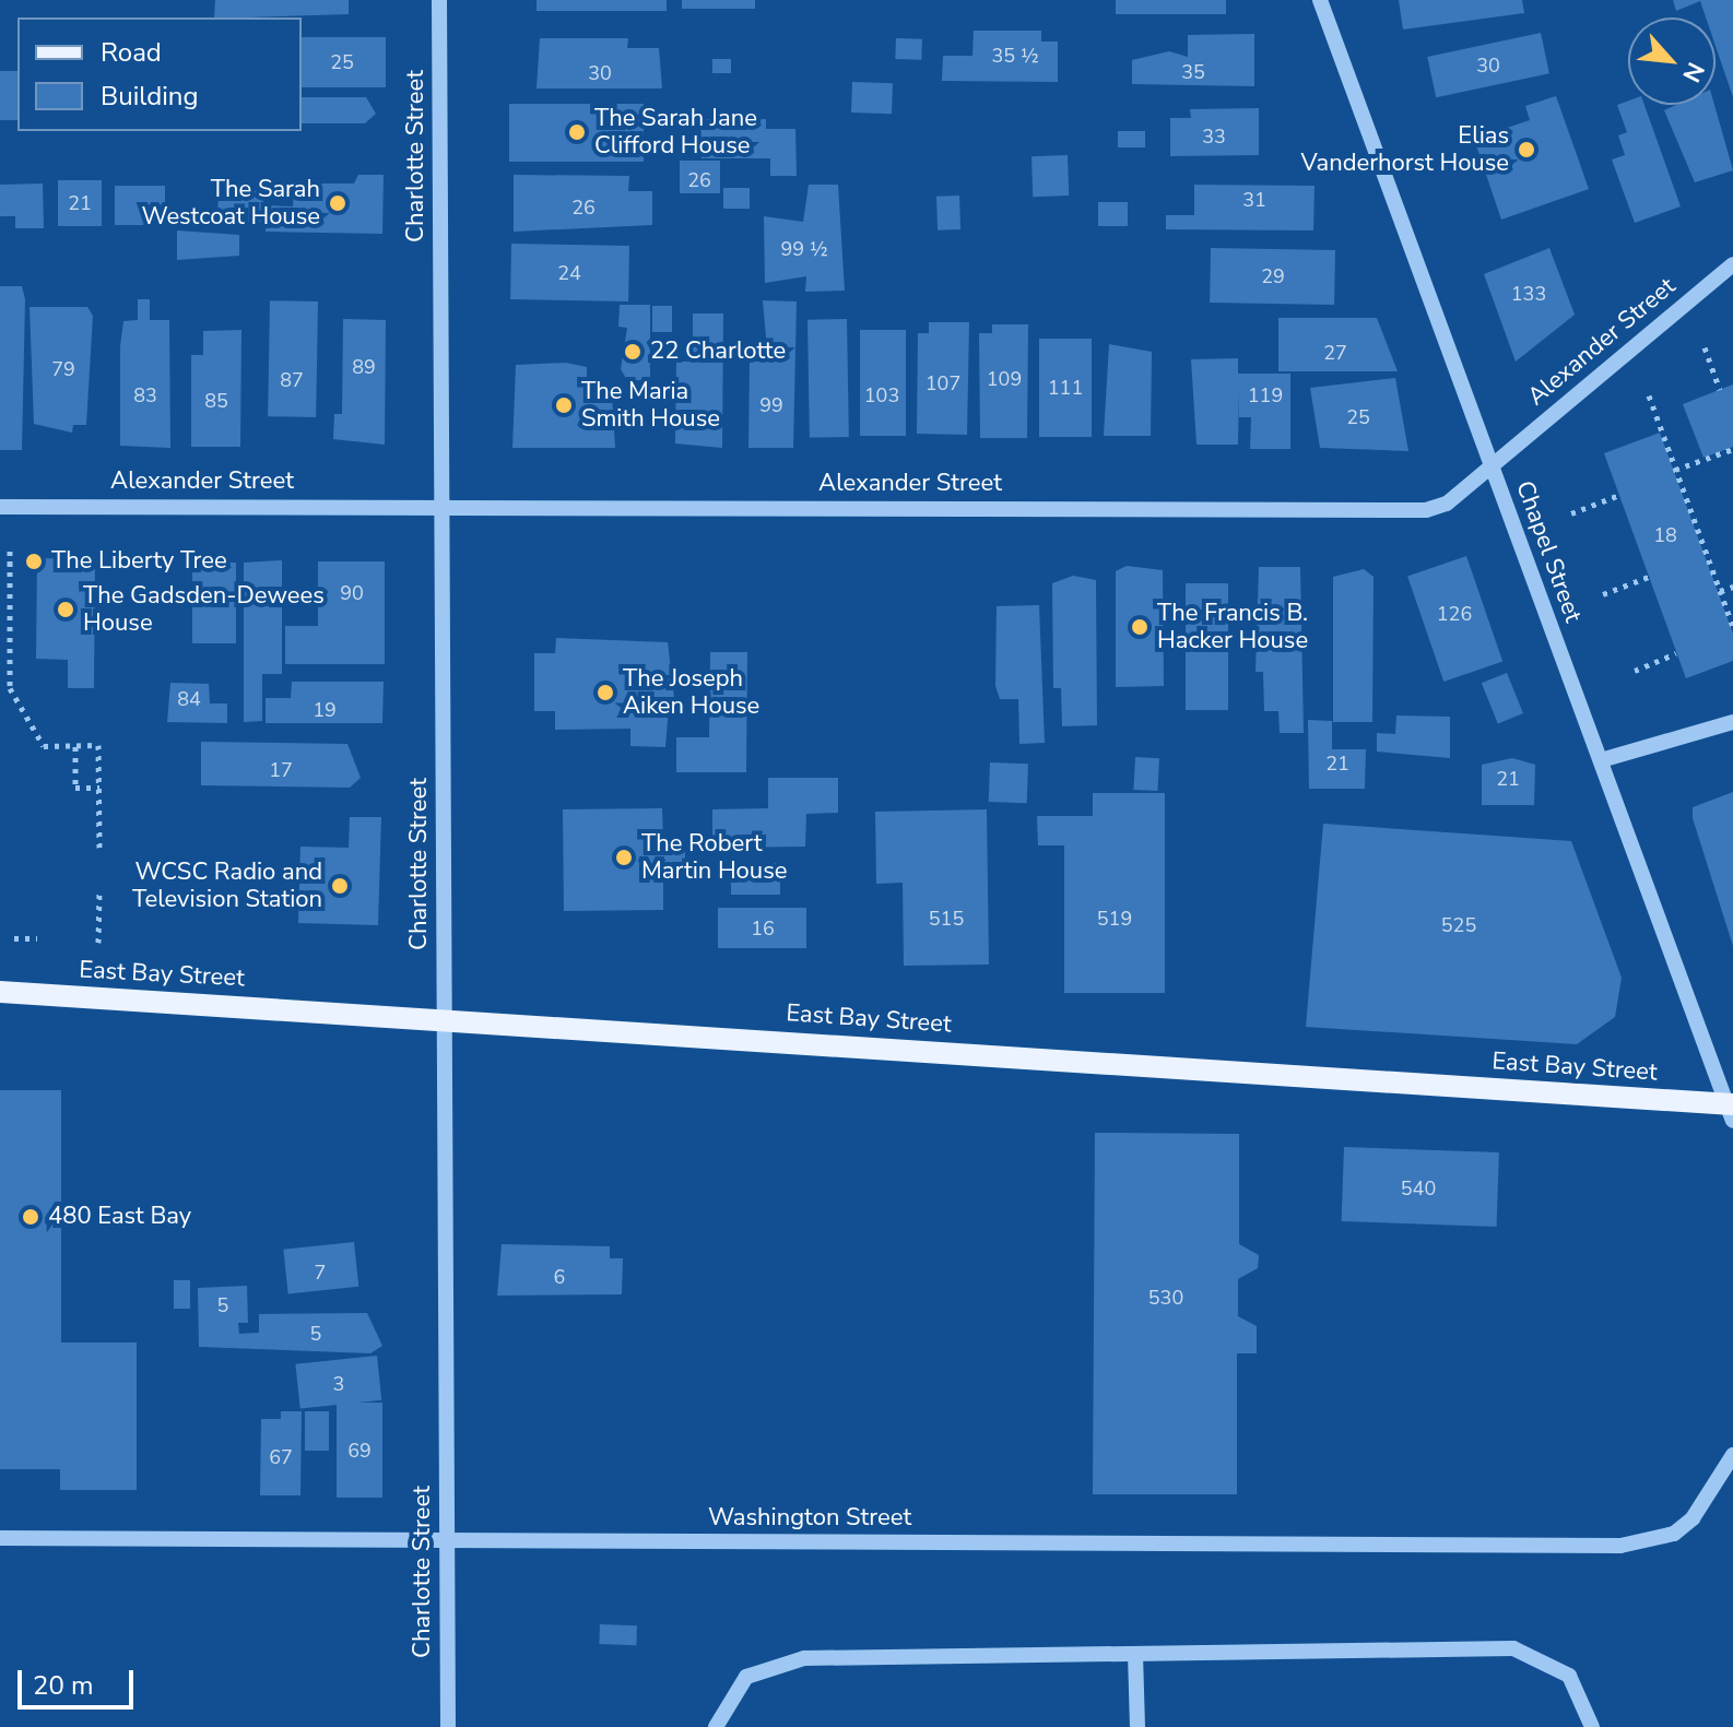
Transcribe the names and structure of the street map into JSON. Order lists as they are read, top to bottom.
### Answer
{
  "streets": {
    "main road": ["East Bay Street"],
    "street": [
      "Charlotte Street",
      "Alexander Street",
      "Chapel Street",
      "Washington Street"
    ]
  },
  "crossings": [
    ["Charlotte Street", "Alexander Street"],
    ["Charlotte Street", "East Bay Street"],
    ["Charlotte Street", "Washington Street"],
    ["Alexander Street", "Chapel Street"],
    ["Chapel Street", "East Bay Street"]
  ],
  "places": [
    "The Sarah Jane Clifford House",
    "Elias Vanderhorst House",
    "The Sarah Westcoat House",
    "22 Charlotte",
    "The Maria Smith House",
    "The Liberty Tree",
    "The Gadsden-Dewees House",
    "The Francis B. Hacker House",
    "The Joseph Aiken House",
    "The Robert Martin House",
    "WCSC Radio and Television Station",
    "480 East Bay"
  ],
  "house_numbers": [
    "35 ½",
    "25",
    "30",
    "35",
    "30",
    "33",
    "26",
    "31",
    "21",
    "26",
    "99 ½",
    "24",
    "29",
    "133",
    "27",
    "89",
    "79",
    "109",
    "87",
    "107",
    "111",
    "83",
    "103",
    "119",
    "85",
    "99",
    "25",
    "18",
    "90",
    "126",
    "84",
    "19",
    "21",
    "17",
    "21",
    "515",
    "519",
    "525",
    "16",
    "540",
    "7",
    "6",
    "530",
    "5",
    "5",
    "3",
    "69",
    "67"
  ],
  "legend": ["Road", "Building"],
  "scale_bar": "20 m",
  "north": "bottom right"
}
